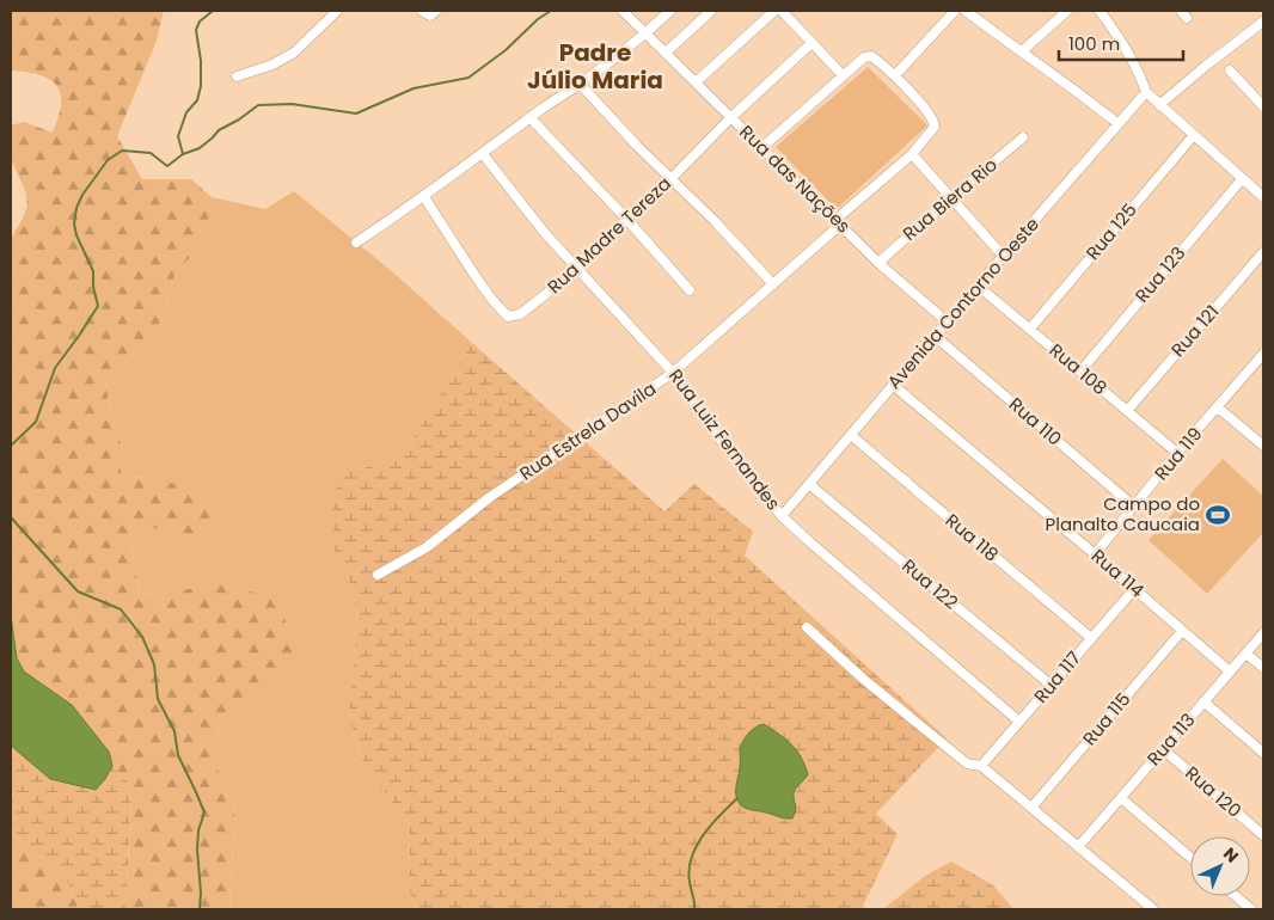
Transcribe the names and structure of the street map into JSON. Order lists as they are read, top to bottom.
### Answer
{
  "streets": {
    "street": [
      "Rua das Nações",
      "Rua Biera Rio",
      "Rua 125",
      "Rua Madre Tereza",
      "Rua 123",
      "Avenida Contorno Oeste",
      "Rua 121",
      "Rua 108",
      "Rua 110",
      "Rua Estrela Davila",
      "Rua Luiz Fernandes",
      "Rua 119",
      "Rua 118",
      "Rua 114",
      "Rua 122",
      "Rua 117",
      "Rua 115",
      "Rua 113",
      "Rua 120"
    ]
  },
  "crossings": [
    ["Rua das Nações", "Rua Biera Rio"],
    ["Rua das Nações", "Rua Madre Tereza"],
    ["Rua das Nações", "Avenida Contorno Oeste"],
    ["Rua das Nações", "Rua Estrela Davila"],
    ["Rua 125", "Rua 108"],
    ["Rua Madre Tereza", "Rua Luiz Fernandes"],
    ["Rua 123", "Rua 108"],
    ["Avenida Contorno Oeste", "Rua 108"],
    ["Avenida Contorno Oeste", "Rua 110"],
    ["Avenida Contorno Oeste", "Rua Luiz Fernandes"],
    ["Avenida Contorno Oeste", "Rua 118"],
    ["Avenida Contorno Oeste", "Rua 114"],
    ["Avenida Contorno Oeste", "Rua 122"],
    ["Rua 121", "Rua 108"],
    ["Rua 108", "Rua 119"],
    ["Rua 110", "Rua 119"],
    ["Rua Estrela Davila", "Rua Luiz Fernandes"],
    ["Rua Luiz Fernandes", "Rua 117"],
    ["Rua 119", "Rua 114"],
    ["Rua 118", "Rua 117"],
    ["Rua 114", "Rua 117"],
    ["Rua 114", "Rua 115"],
    ["Rua 114", "Rua 113"],
    ["Rua 122", "Rua 117"],
    ["Rua 113", "Rua 120"]
  ],
  "districts": ["Padre Júlio Maria"],
  "places": {
    "sports": ["Campo do Planalto Caucaia"]
  },
  "scale_bar": "100 m",
  "north": "top right"
}
